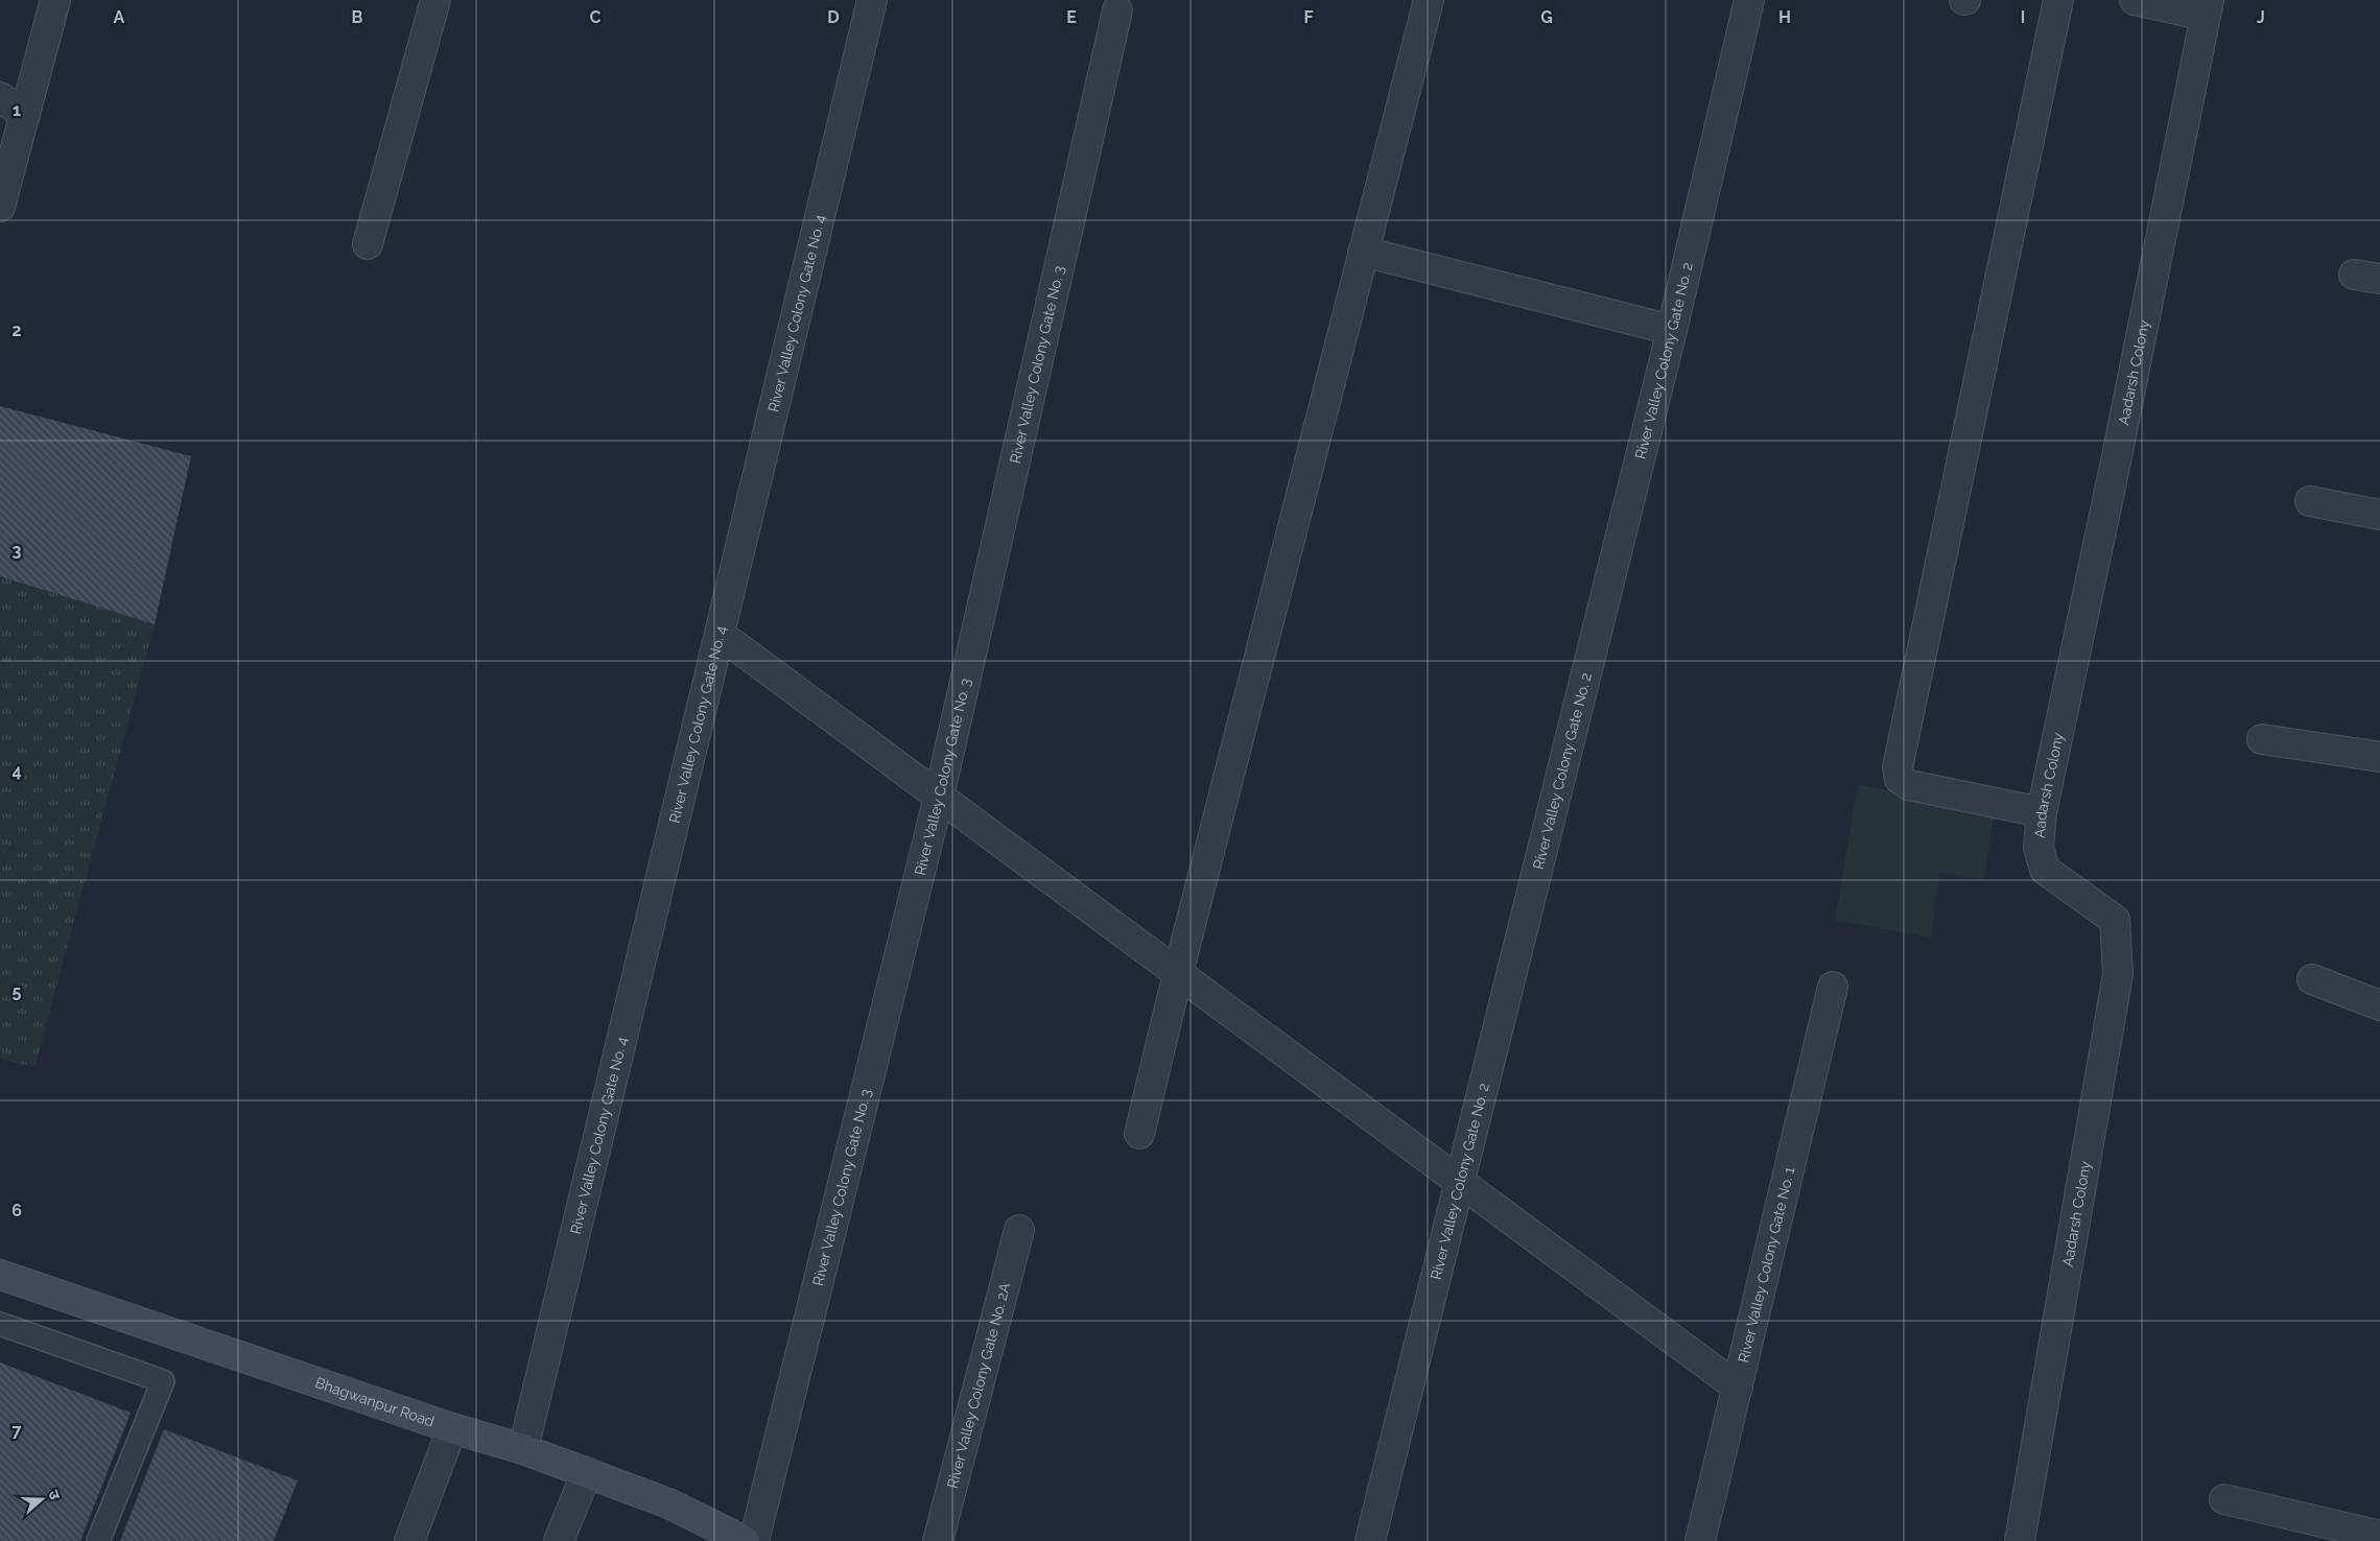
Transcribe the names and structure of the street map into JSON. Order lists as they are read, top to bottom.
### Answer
{
  "streets": {
    "street": [
      "River Valley Colony Gate No. 4",
      "River Valley Colony Gate No. 2",
      "River Valley Colony Gate No. 3",
      "Aadarsh Colony",
      "River Valley Colony Gate No. 1",
      "River Valley Colony Gate No. 2A",
      "Bhagwanpur Road"
    ]
  },
  "crossings": [
    ["River Valley Colony Gate No. 4", "Bhagwanpur Road"]
  ],
  "north": "right",
  "grid": {
    "columns": [
      "A",
      "B",
      "C",
      "D",
      "E",
      "F",
      "G",
      "H",
      "I",
      "J"
    ],
    "rows": [
      "1",
      "2",
      "3",
      "4",
      "5",
      "6",
      "7"
    ]
  }
}
